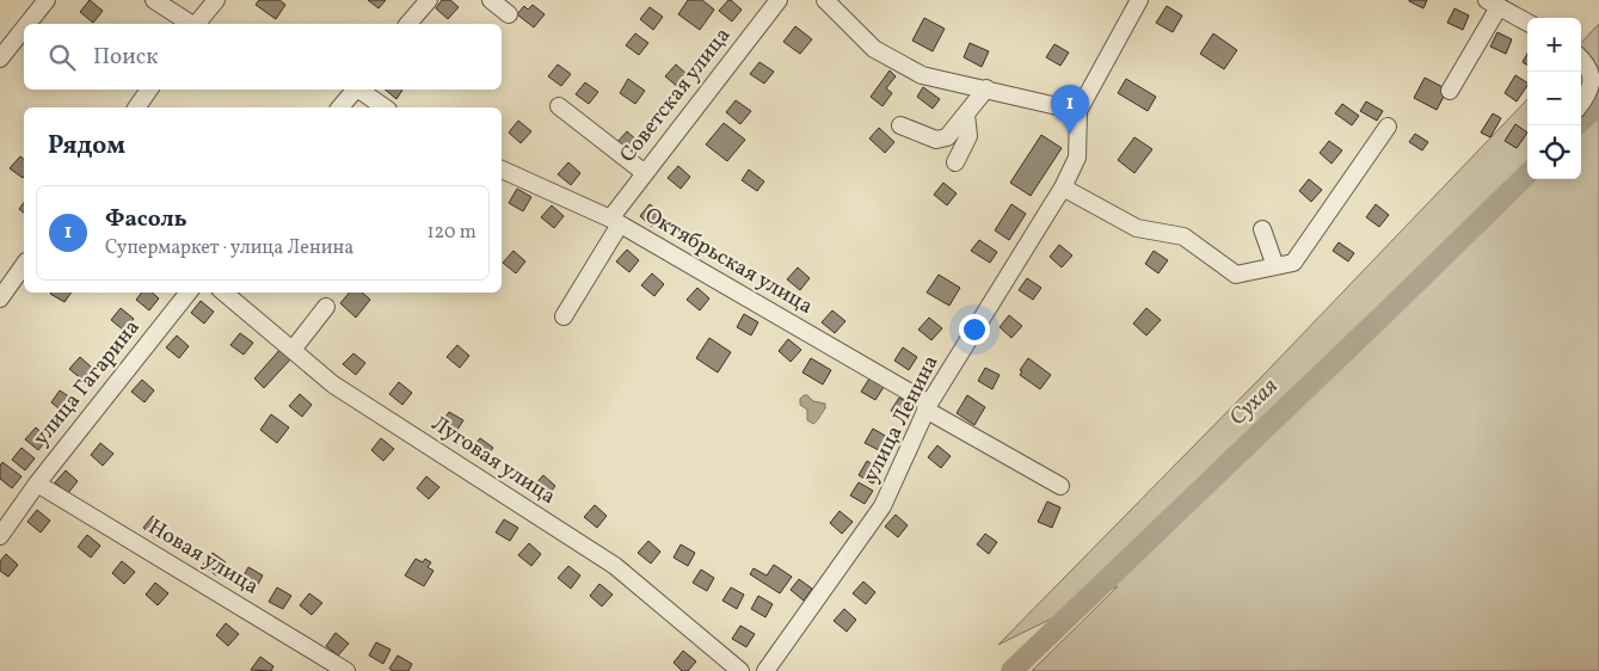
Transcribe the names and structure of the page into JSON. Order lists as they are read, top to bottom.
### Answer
{
  "streets": {
    "street": [
      "Советская улица",
      "Октябрьская улица",
      "улица Гагарина",
      "улица Ленина",
      "Луговая улица",
      "Новая улица"
    ]
  },
  "crossings": [
    ["Советская улица", "Октябрьская улица"],
    ["Октябрьская улица", "улица Ленина"],
    ["улица Гагарина", "Новая улица"]
  ],
  "water": ["Сухая"],
  "page": {
    "map_buttons": ["+", "−"],
    "search": "Поиск",
    "pins": "1",
    "heading": "Рядом",
    "list": [
      {
        "mark": "1",
        "name": "Фасоль",
        "note": "Супермаркет · улица Ленина",
        "value": "120 m"
      }
    ]
  }
}
